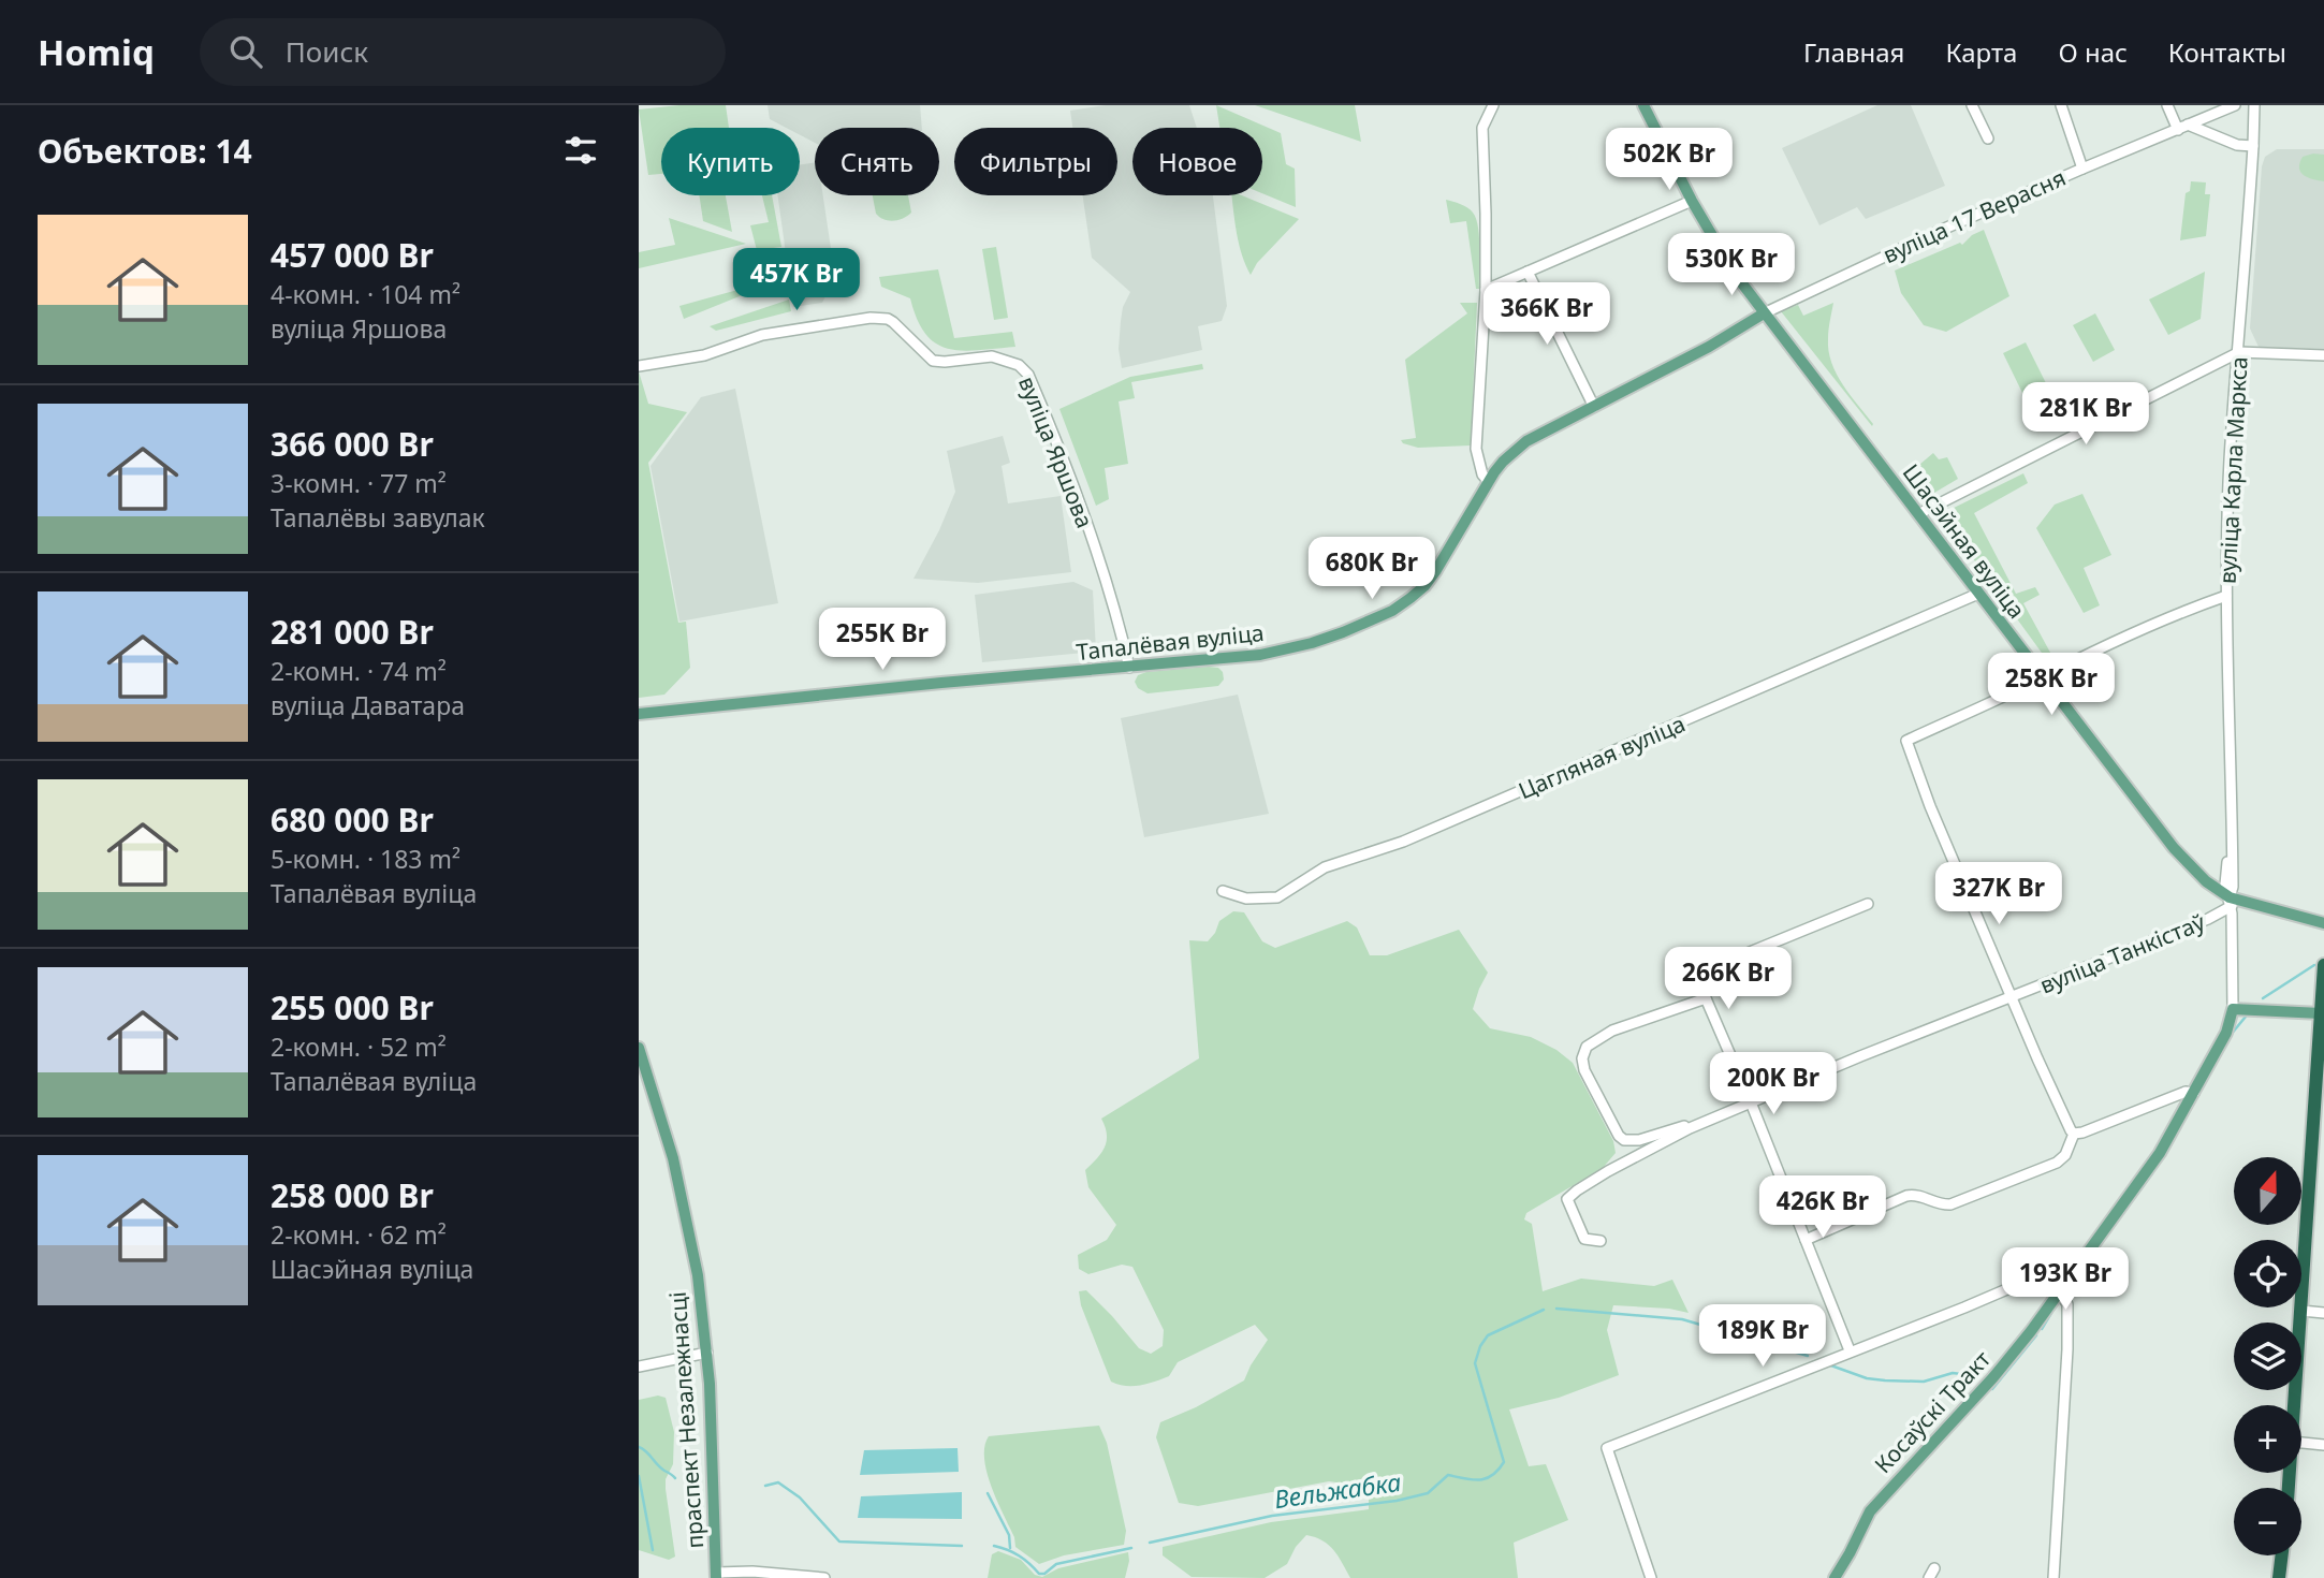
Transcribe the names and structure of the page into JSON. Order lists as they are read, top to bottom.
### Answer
{
  "streets": {
    "main road": [
      "Шасэйная вуліца",
      "Тапалёвая вуліца",
      "Косаўскі Тракт",
      "праспект Незалежнасці"
    ],
    "street": [
      "вуліца 17 Верасня",
      "вуліца Яршова",
      "вуліца Карла Маркса",
      "Цагляная вуліца",
      "вуліца Танкістаў"
    ]
  },
  "crossings": [
    ["вуліца 17 Верасня", "Шасэйная вуліца"],
    ["вуліца 17 Верасня", "Тапалёвая вуліца"],
    ["вуліца Яршова", "Тапалёвая вуліца"],
    ["вуліца Карла Маркса", "Шасэйная вуліца"],
    ["вуліца Карла Маркса", "вуліца Танкістаў"],
    ["вуліца Карла Маркса", "Косаўскі Тракт"],
    ["Шасэйная вуліца", "Тапалёвая вуліца"],
    ["Шасэйная вуліца", "Цагляная вуліца"],
    ["Шасэйная вуліца", "вуліца Танкістаў"],
    ["Шасэйная вуліца", "Косаўскі Тракт"],
    ["вуліца Танкістаў", "Косаўскі Тракт"]
  ],
  "water": ["Вельжабка"],
  "north": "top",
  "page": {
    "header": "Homiq",
    "search": "Поиск",
    "nav": [
      "Главная",
      "Карта",
      "О нас",
      "Контакты"
    ],
    "heading": "Объектов: 14",
    "price": [
      "502K Br",
      "530K Br",
      "457K Br",
      "366K Br",
      "281K Br",
      "680K Br",
      "255K Br",
      "258K Br",
      "327K Br",
      "266K Br",
      "200K Br",
      "426K Br",
      "193K Br",
      "189K Br"
    ],
    "chip": [
      "Купить",
      "Снять",
      "Фильтры",
      "Новое"
    ],
    "list": [
      {
        "name": "457 000 Br",
        "note": "4-комн. · 104 m² · вуліца Яршова"
      },
      {
        "name": "366 000 Br",
        "note": "3-комн. · 77 m² · Тапалёвы завулак"
      },
      {
        "name": "281 000 Br",
        "note": "2-комн. · 74 m² · вуліца Даватара"
      },
      {
        "name": "680 000 Br",
        "note": "5-комн. · 183 m² · Тапалёвая вуліца"
      },
      {
        "name": "255 000 Br",
        "note": "2-комн. · 52 m² · Тапалёвая вуліца"
      },
      {
        "name": "258 000 Br",
        "note": "2-комн. · 62 m² · Шасэйная вуліца"
      }
    ],
    "map_buttons": ["+", "−"]
  }
}
